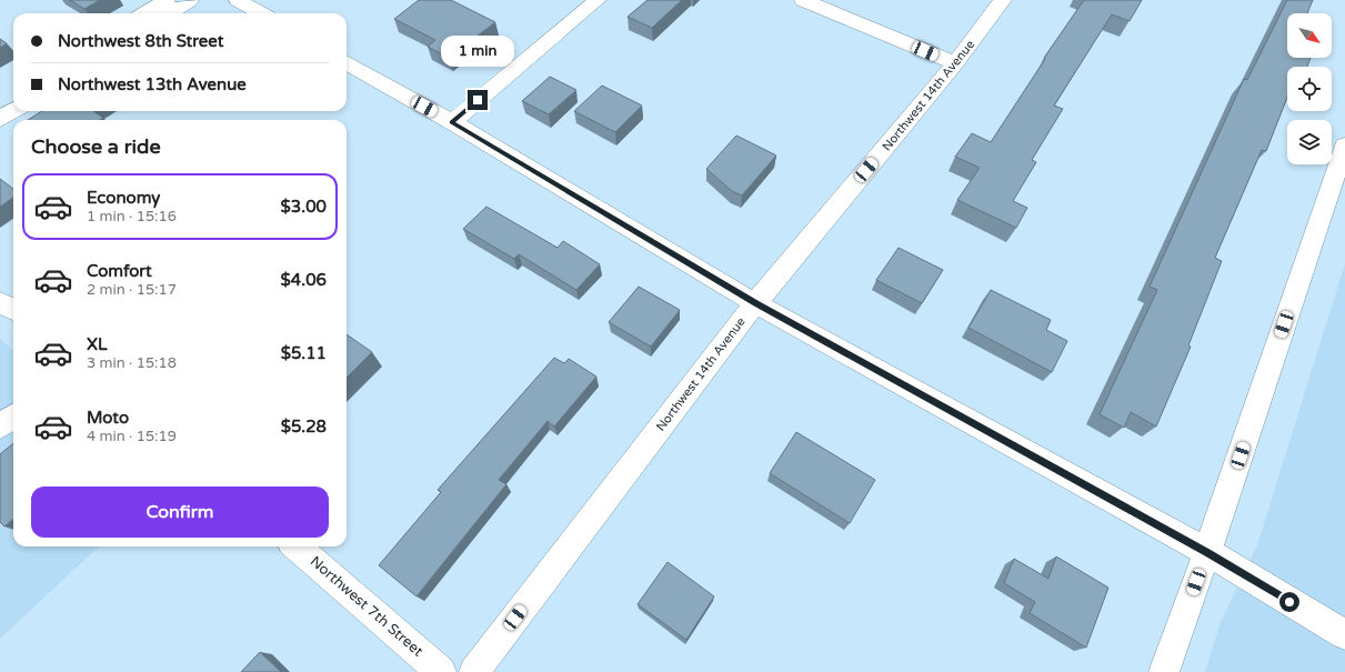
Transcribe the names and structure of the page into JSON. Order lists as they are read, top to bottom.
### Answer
{
  "streets": {
    "street": ["Northwest 14th Avenue", "Northwest 7th Street"]
  },
  "north": "bottom right",
  "page": {
    "banner": ["Northwest 8th Street", "Northwest 13th Avenue"],
    "bubble": "1 min",
    "heading": "Choose a ride",
    "list": [
      {
        "name": "Economy",
        "note": "1 min · 15:16",
        "value": "$3.00"
      },
      {
        "name": "Comfort",
        "note": "2 min · 15:17",
        "value": "$4.06"
      },
      {
        "name": "XL",
        "note": "3 min · 15:18",
        "value": "$5.11"
      },
      {
        "name": "Moto",
        "note": "4 min · 15:19",
        "value": "$5.28"
      }
    ],
    "buttons": "Confirm"
  }
}
